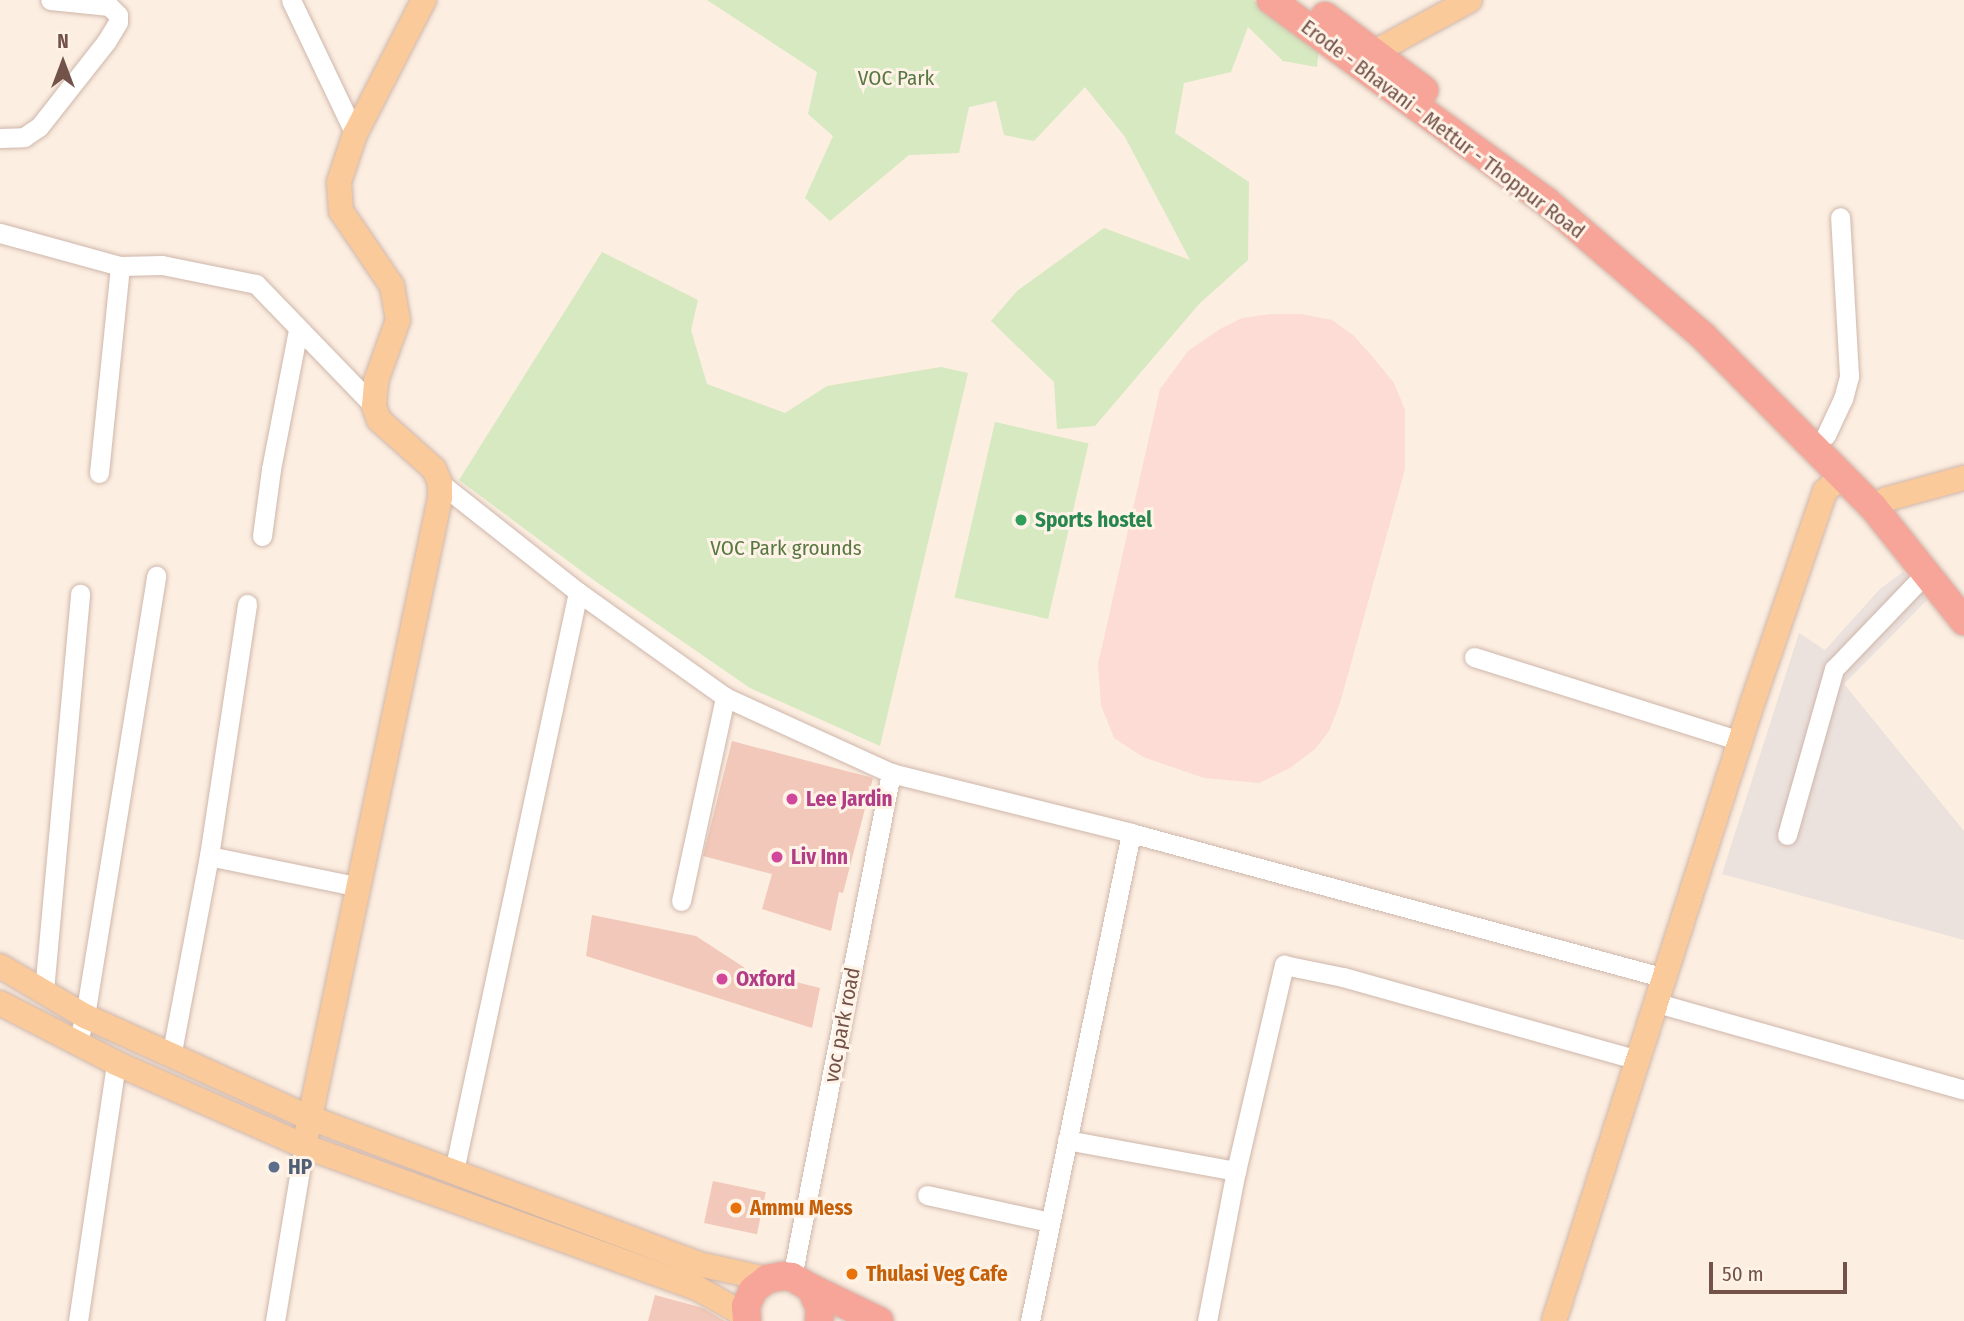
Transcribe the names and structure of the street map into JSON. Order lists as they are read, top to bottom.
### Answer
{
  "streets": {
    "highway": ["Erode - Bhavani - Mettur - Thoppur Road"],
    "street": ["voc park road"]
  },
  "parks": ["VOC Park", "VOC Park grounds"],
  "places": [
    "Sports hostel",
    "Lee Jardin",
    "Liv Inn",
    "Oxford",
    "HP",
    "Ammu Mess",
    "Thulasi Veg Cafe"
  ],
  "scale_bar": "50 m",
  "north": "top"
}
